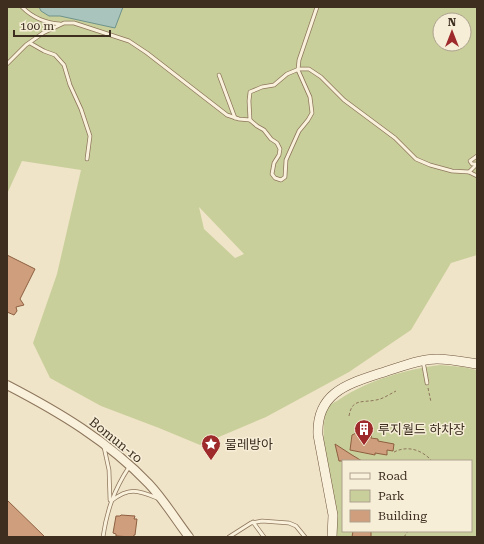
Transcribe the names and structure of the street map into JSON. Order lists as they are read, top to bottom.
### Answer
{
  "streets": {
    "street": ["Bomun-ro"]
  },
  "places": {
    "building": ["루지월드 하차장"],
    "place": ["물레방아"]
  },
  "legend": ["Road", "Park", "Building"],
  "scale_bar": "100 m",
  "north": "top"
}
